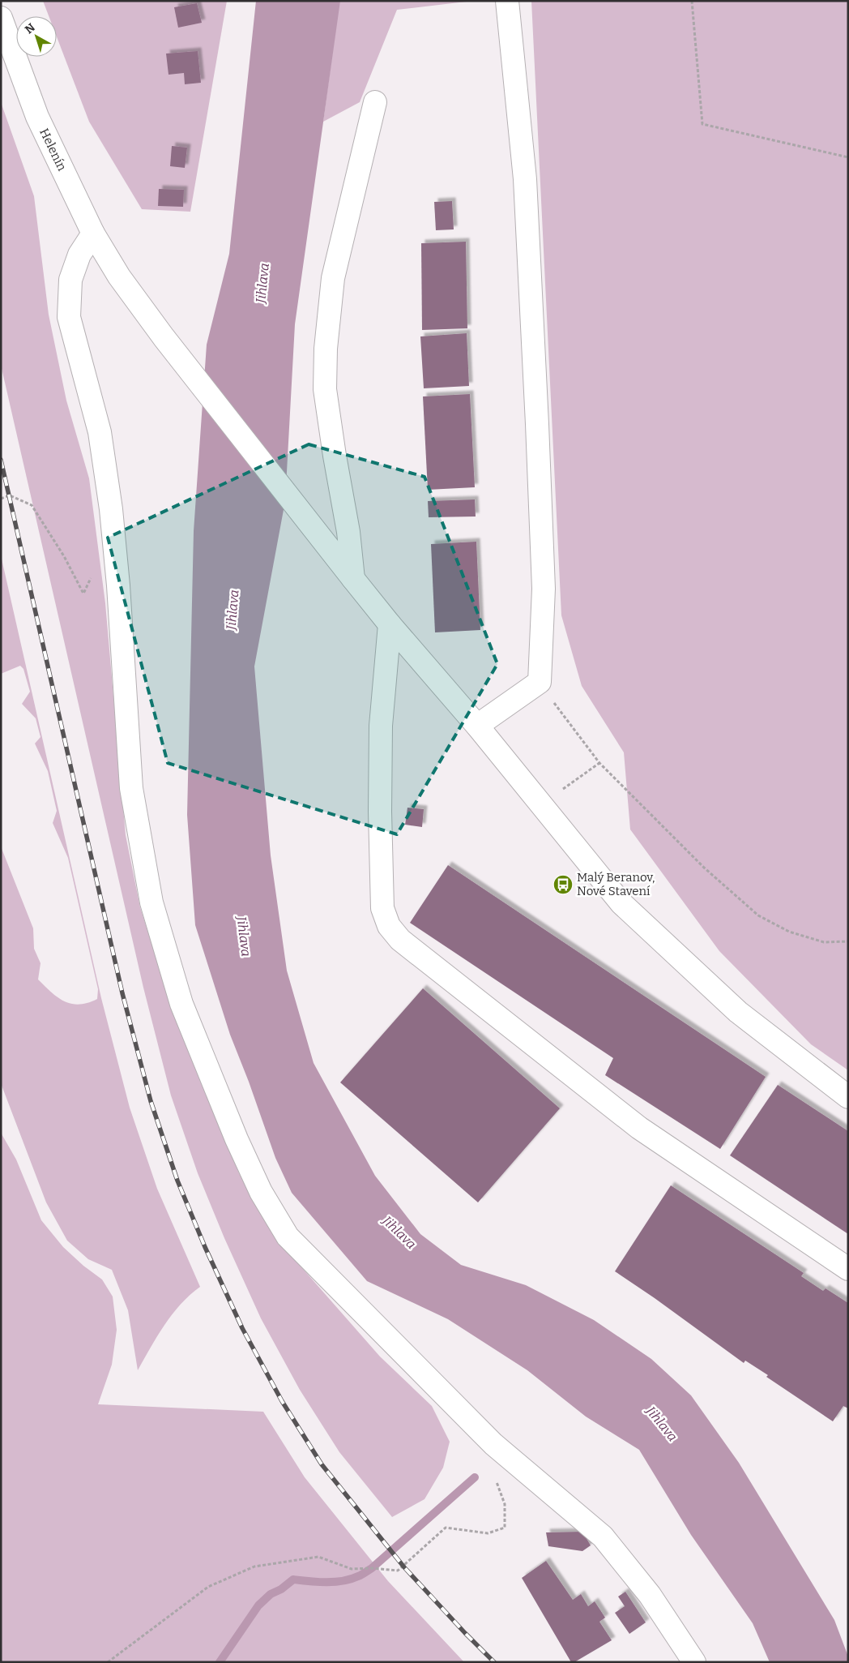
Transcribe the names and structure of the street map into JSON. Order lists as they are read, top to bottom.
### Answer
{
  "streets": {
    "street": ["Helenín"]
  },
  "water": ["Jihlava"],
  "places": {
    "bus stop": ["Malý Beranov, Nové Stavení"]
  },
  "north": "top left"
}
